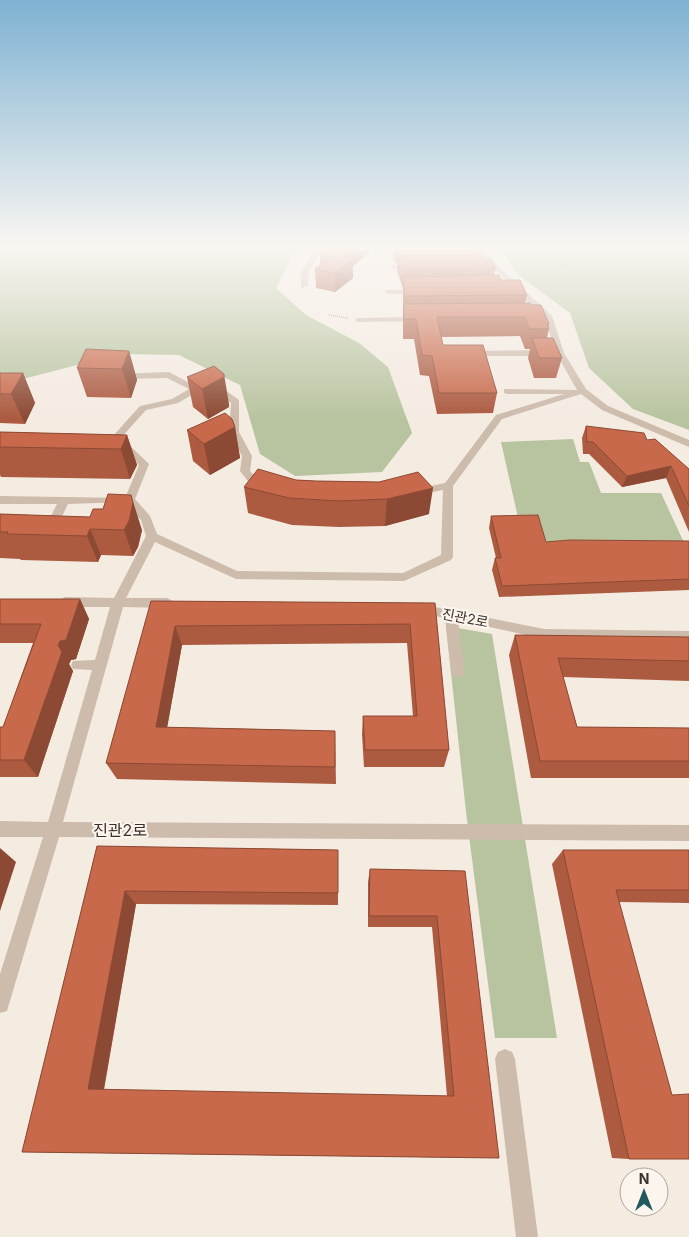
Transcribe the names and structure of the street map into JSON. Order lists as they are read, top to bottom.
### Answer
{
  "streets": {
    "street": ["진관2로"]
  },
  "north": "top"
}
